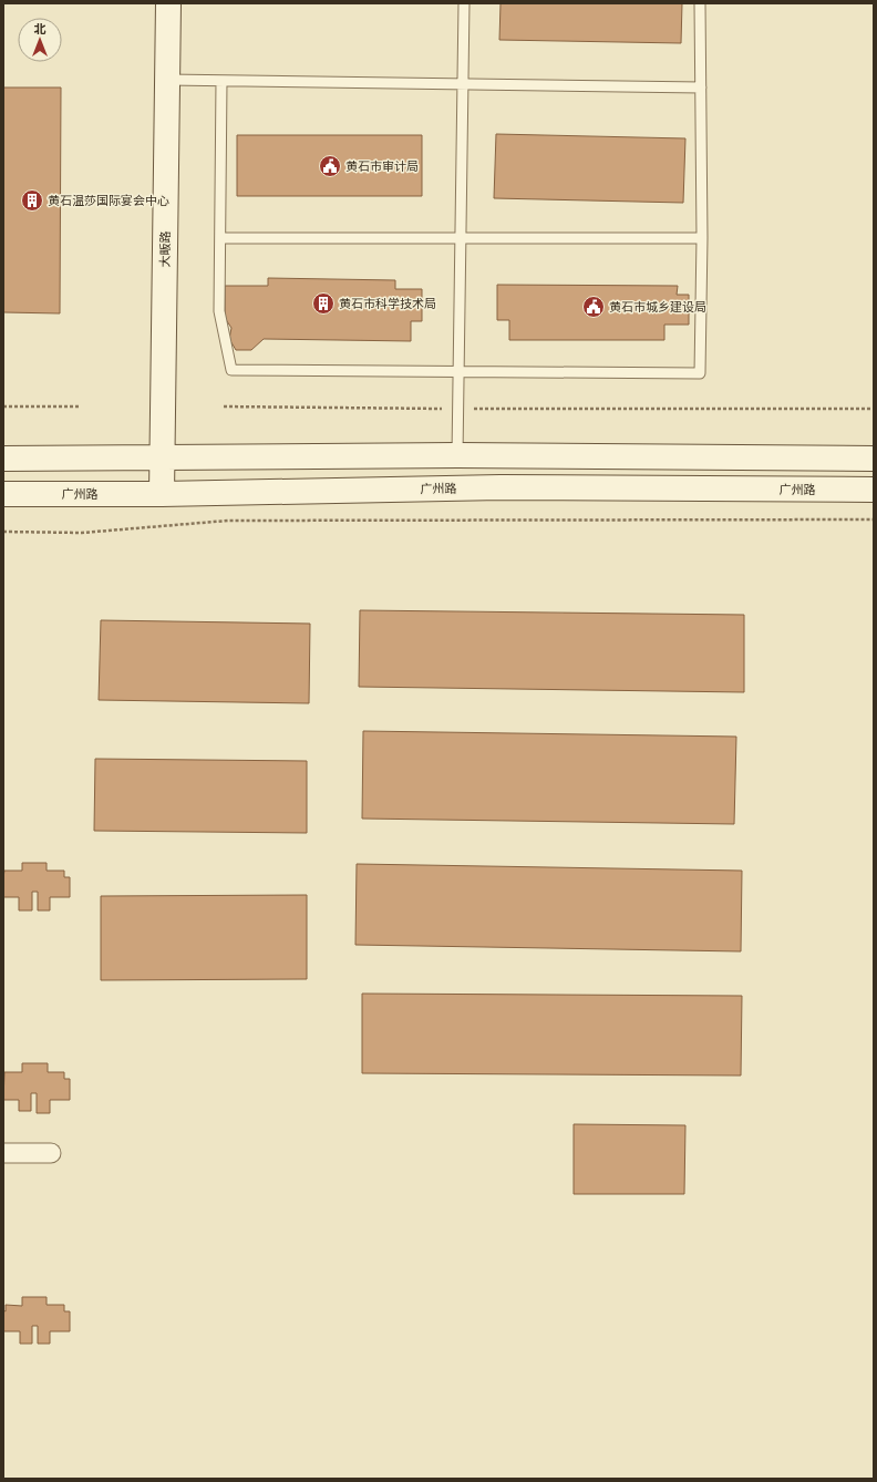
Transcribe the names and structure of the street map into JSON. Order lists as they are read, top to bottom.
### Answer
{
  "streets": {
    "main road": ["大畈路", "广州路"]
  },
  "crossings": [
    ["大畈路", "广州路"]
  ],
  "places": {
    "public building": ["黄石市审计局", "黄石市城乡建设局"],
    "building": ["黄石温莎国际宴会中心", "黄石市科学技术局"]
  },
  "north": "top"
}
